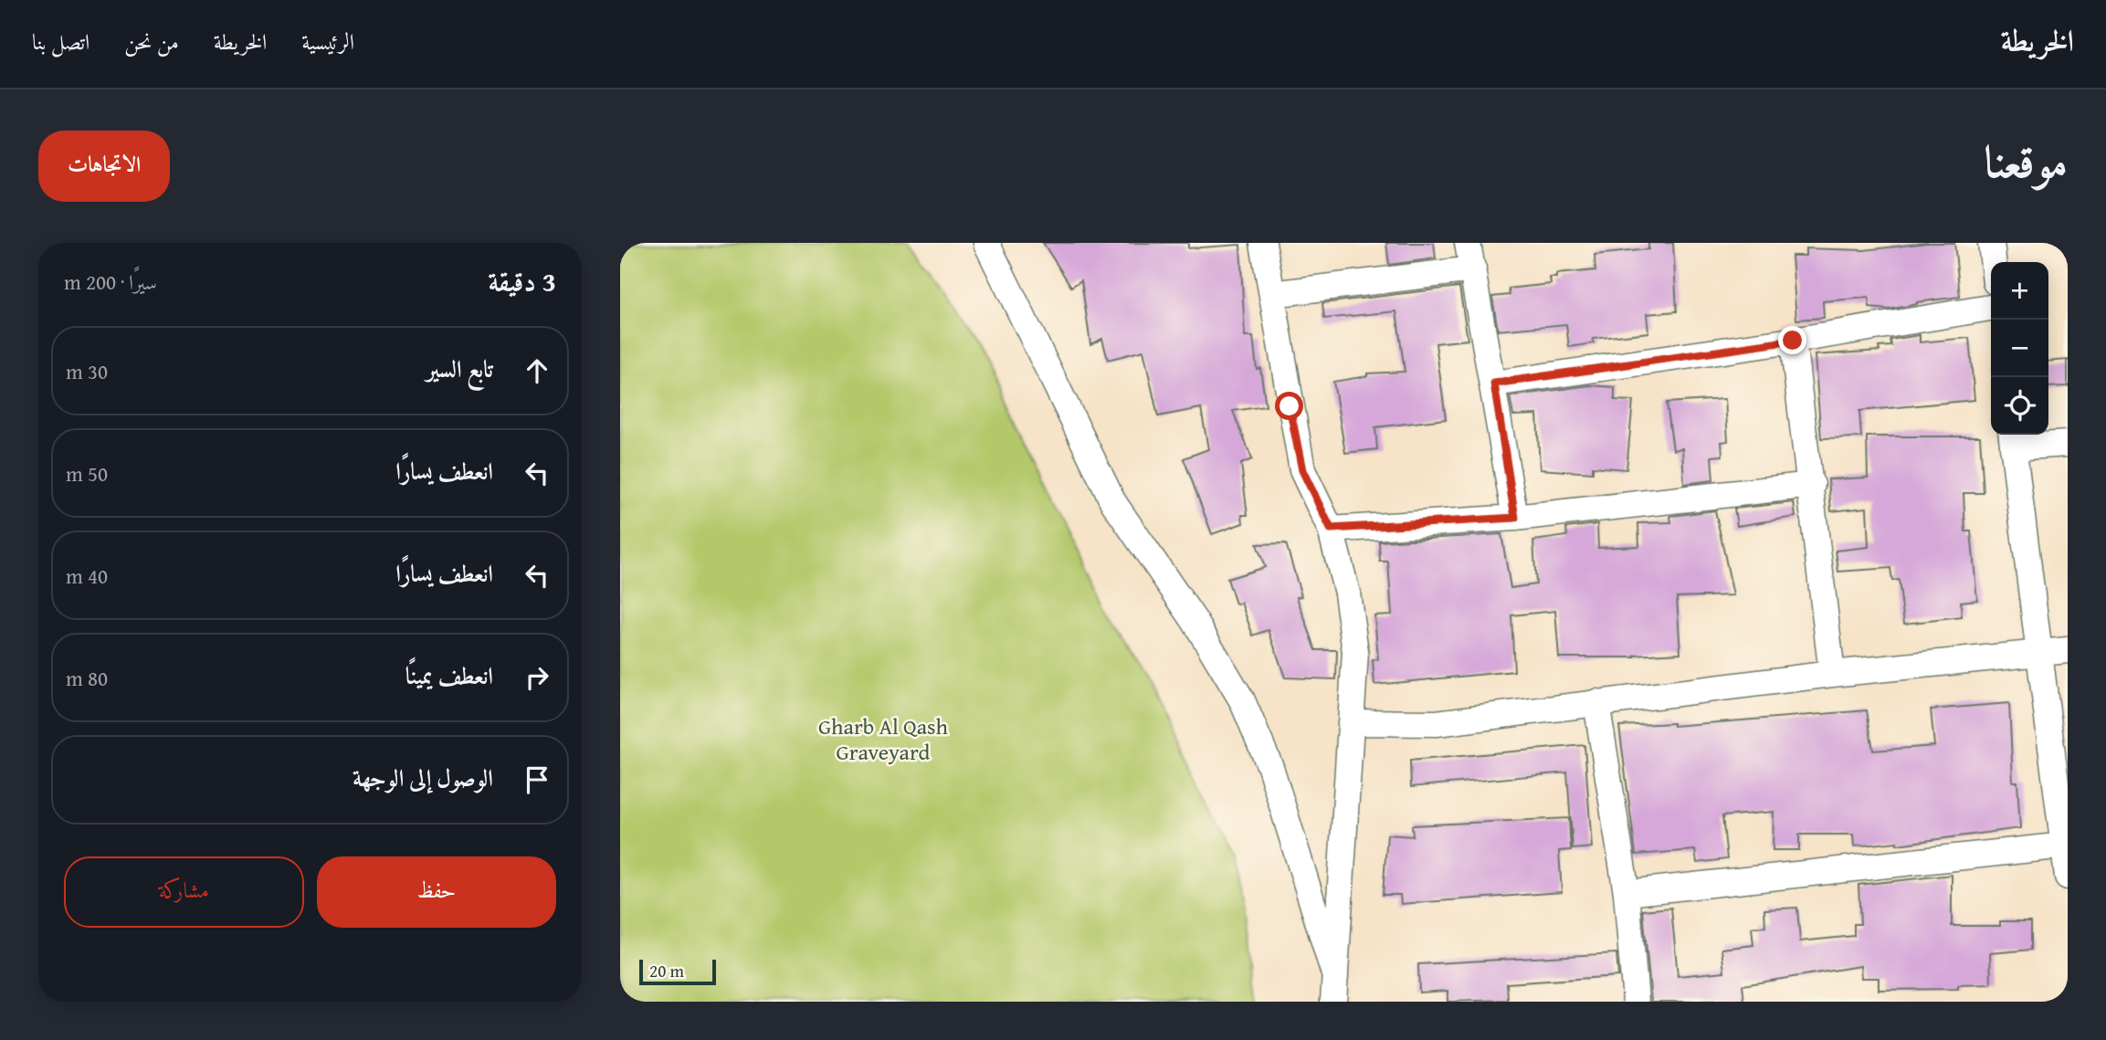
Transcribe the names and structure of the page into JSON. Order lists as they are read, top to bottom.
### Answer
{
  "parks": ["Gharb Al Qash Graveyard"],
  "scale_bar": "20 m",
  "page": {
    "header": "الخريطة",
    "nav": [
      "الرئيسية",
      "الخريطة",
      "من نحن",
      "اتصل بنا"
    ],
    "title": "موقعنا",
    "buttons": [
      "الاتجاهات",
      ["حفظ", "مشاركة"]
    ],
    "heading": ["3 دقيقة", "سيرًا · 200 m"],
    "map_buttons": ["+", "−"],
    "list": [
      ["تابع السير", "30 m"],
      ["انعطف يسارًا", "50 m"],
      ["انعطف يسارًا", "40 m"],
      ["انعطف يمينًا", "80 m"],
      "الوصول إلى الوجهة"
    ],
    "scale": "20 m"
  }
}
